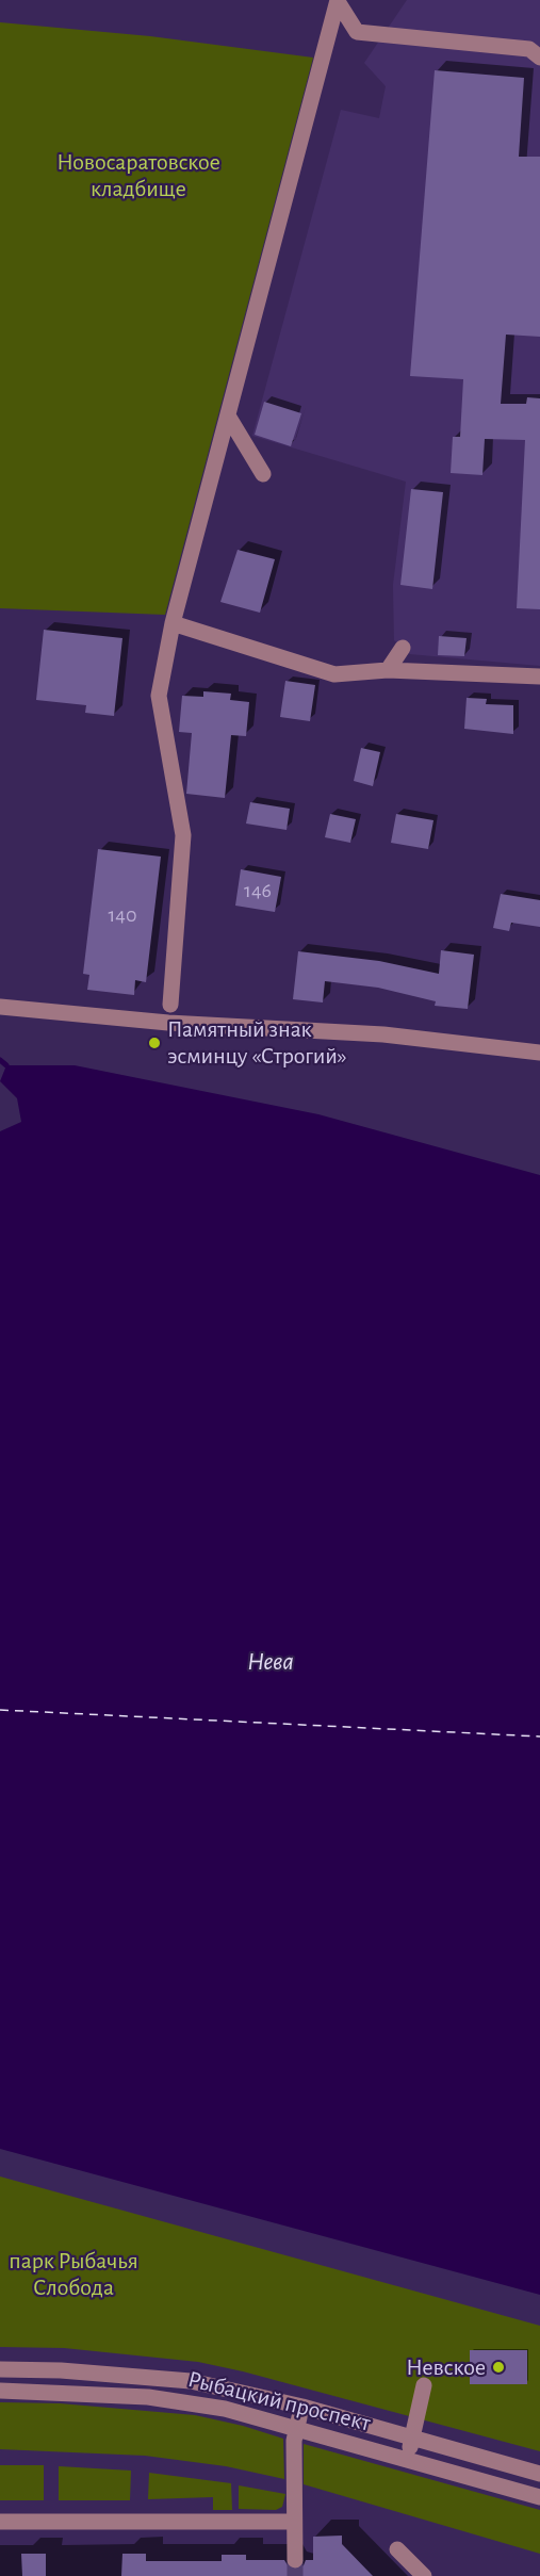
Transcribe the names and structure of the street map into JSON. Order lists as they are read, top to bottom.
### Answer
{
  "streets": {
    "street": ["Рыбацкий проспект"]
  },
  "water": ["Нева"],
  "parks": ["Новосаратовское кладбище", "парк Рыбачья Слобода"],
  "places": ["Памятный знак эсминцу «Строгий»", "Невское"],
  "house_numbers": ["146", "140"]
}
